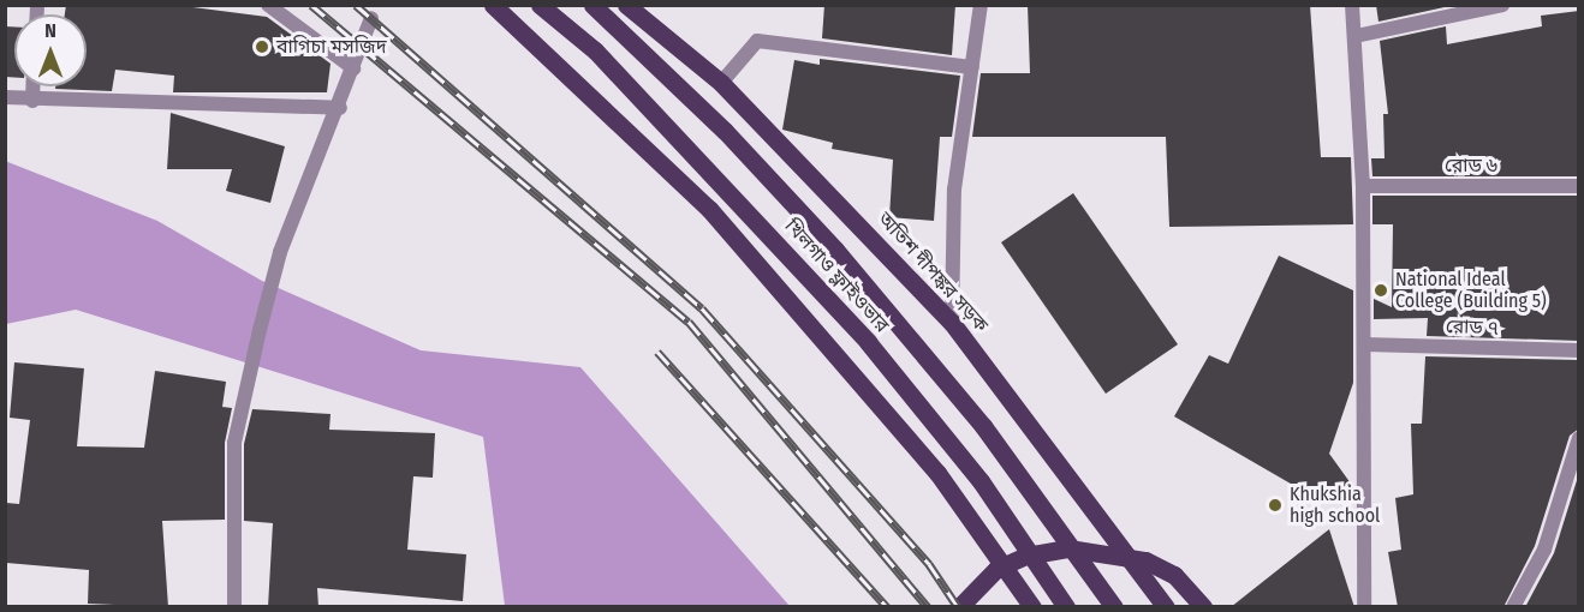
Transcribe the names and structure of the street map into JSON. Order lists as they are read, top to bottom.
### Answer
{
  "streets": {
    "main road": ["অতিশ দীপঙ্কর সড়ক", "খিলগাও ফ্লাইওভার"],
    "street": ["রোড ৬", "রোড ৭"]
  },
  "places": ["বাগিচা মসজিদ", "National Ideal College (Building 5)", "Khukshia high school"],
  "north": "top"
}
